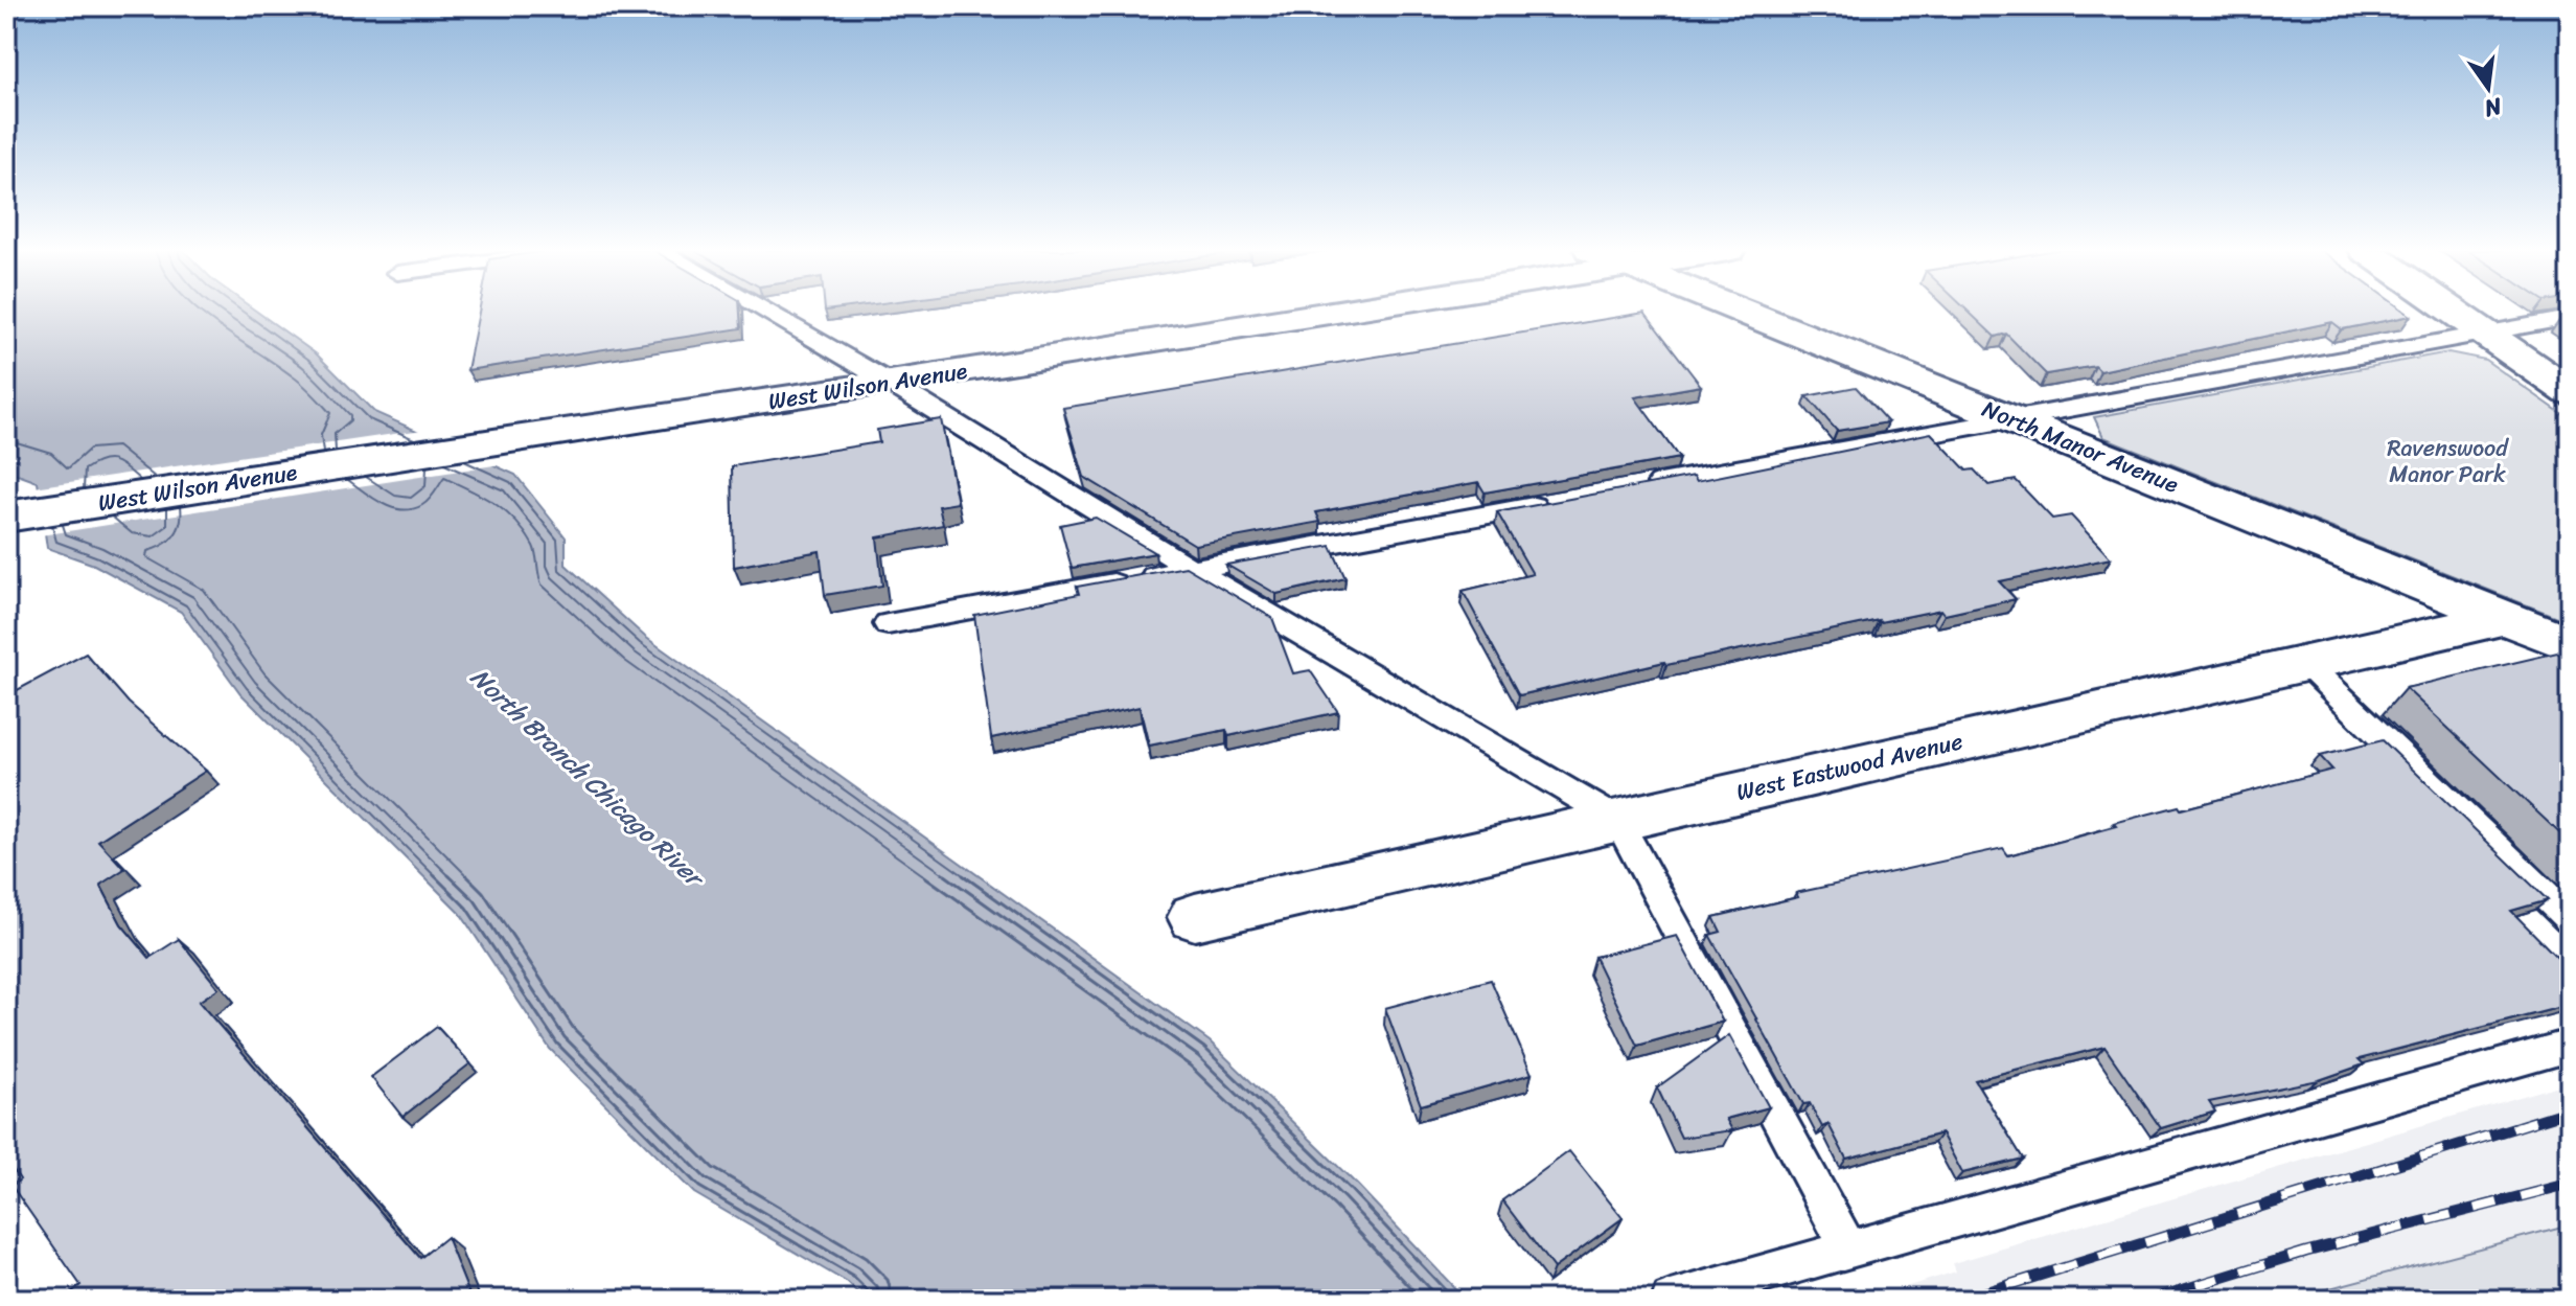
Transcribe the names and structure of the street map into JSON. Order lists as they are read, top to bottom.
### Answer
{
  "streets": {
    "street": ["West Wilson Avenue", "North Manor Avenue", "West Eastwood Avenue"]
  },
  "crossings": [
    ["North Manor Avenue", "West Eastwood Avenue"]
  ],
  "water": ["North Branch Chicago River"],
  "parks": ["Ravenswood Manor Park"],
  "north": "bottom"
}
